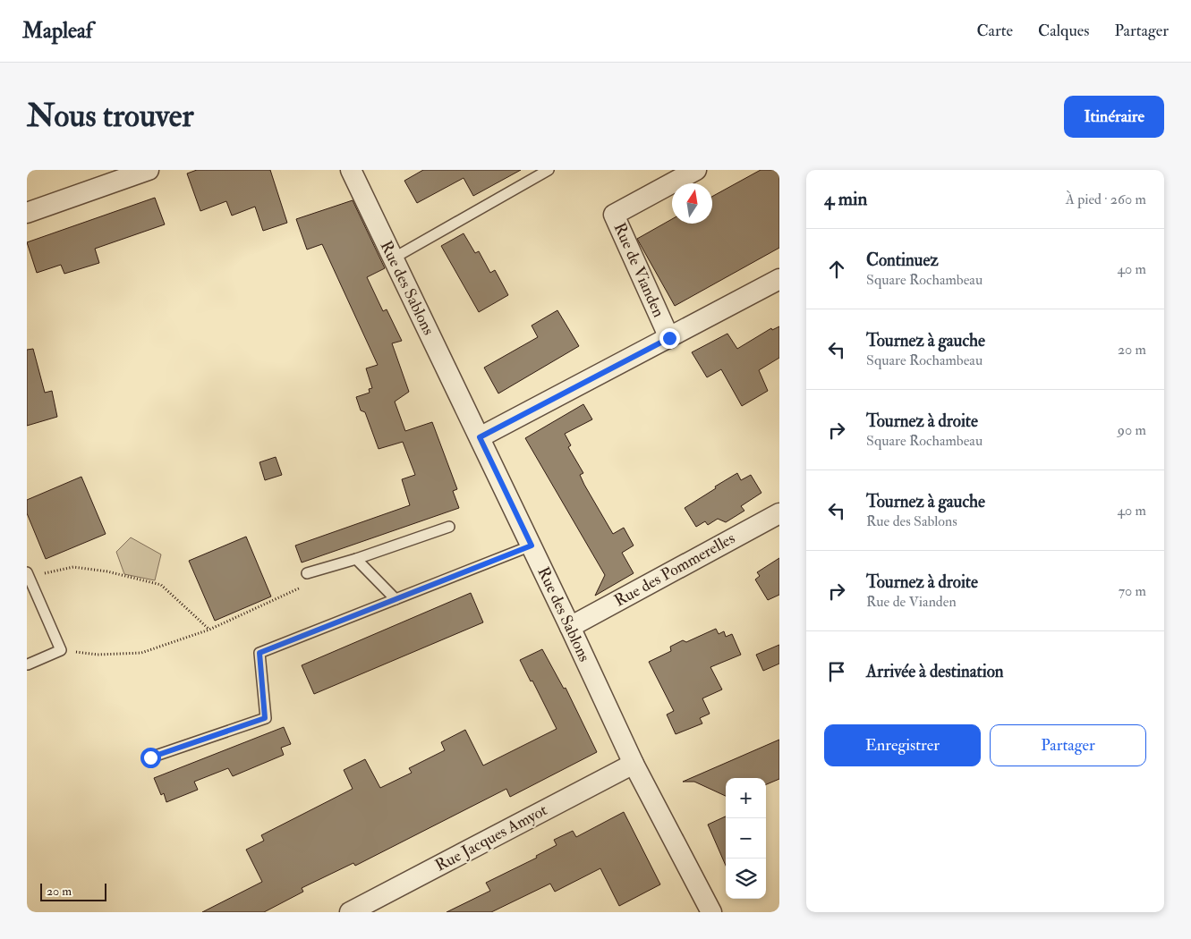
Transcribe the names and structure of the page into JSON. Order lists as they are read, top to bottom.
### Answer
{
  "streets": {
    "street": [
      "Rue de Vianden",
      "Rue des Sablons",
      "Rue des Pommerelles",
      "Rue Jacques Amyot"
    ]
  },
  "crossings": [
    ["Rue de Vianden", "Rue des Sablons"],
    ["Rue des Sablons", "Rue des Pommerelles"],
    ["Rue des Sablons", "Rue Jacques Amyot"]
  ],
  "scale_bar": "20 m",
  "north": "top",
  "page": {
    "header": "Mapleaf",
    "nav": ["Carte", "Calques", "Partager"],
    "buttons": [
      "Itinéraire",
      ["Enregistrer", "Partager"]
    ],
    "title": "Nous trouver",
    "heading": ["4 min", "À pied · 260 m"],
    "list": [
      ["Continuez", "Square Rochambeau", "40 m"],
      ["Tournez à gauche", "Square Rochambeau", "20 m"],
      ["Tournez à droite", "Square Rochambeau", "90 m"],
      ["Tournez à gauche", "Rue des Sablons", "40 m"],
      ["Tournez à droite", "Rue de Vianden", "70 m"],
      "Arrivée à destination"
    ],
    "map_buttons": ["+", "−"],
    "scale": "20 m"
  }
}
